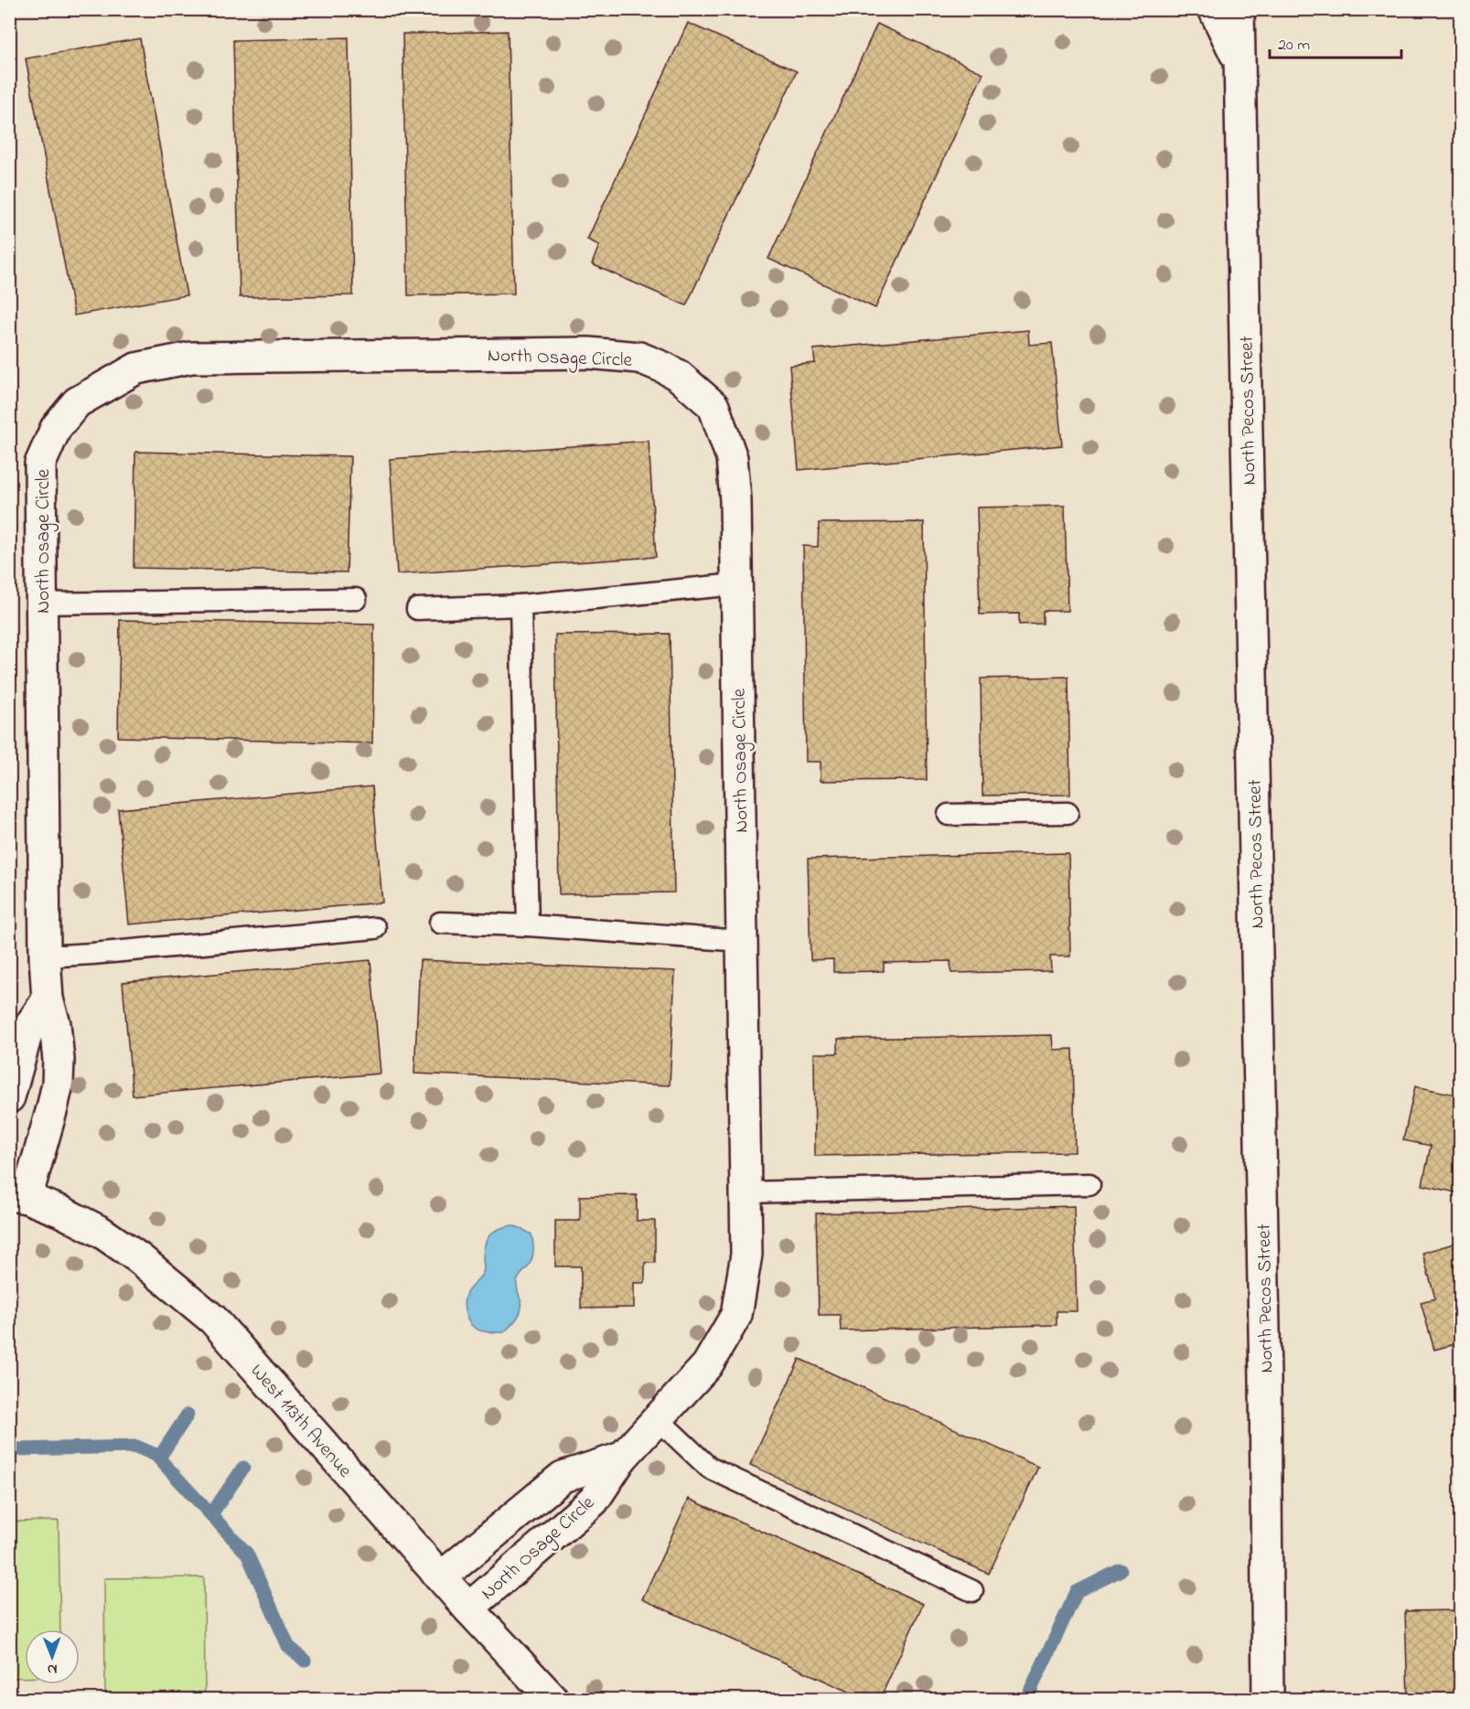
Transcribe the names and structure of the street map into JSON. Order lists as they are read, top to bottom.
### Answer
{
  "streets": {
    "street": ["North Osage Circle", "North Pecos Street", "West 113th Avenue"]
  },
  "crossings": [
    ["North Osage Circle", "West 113th Avenue"]
  ],
  "scale_bar": "20 m",
  "north": "bottom"
}
